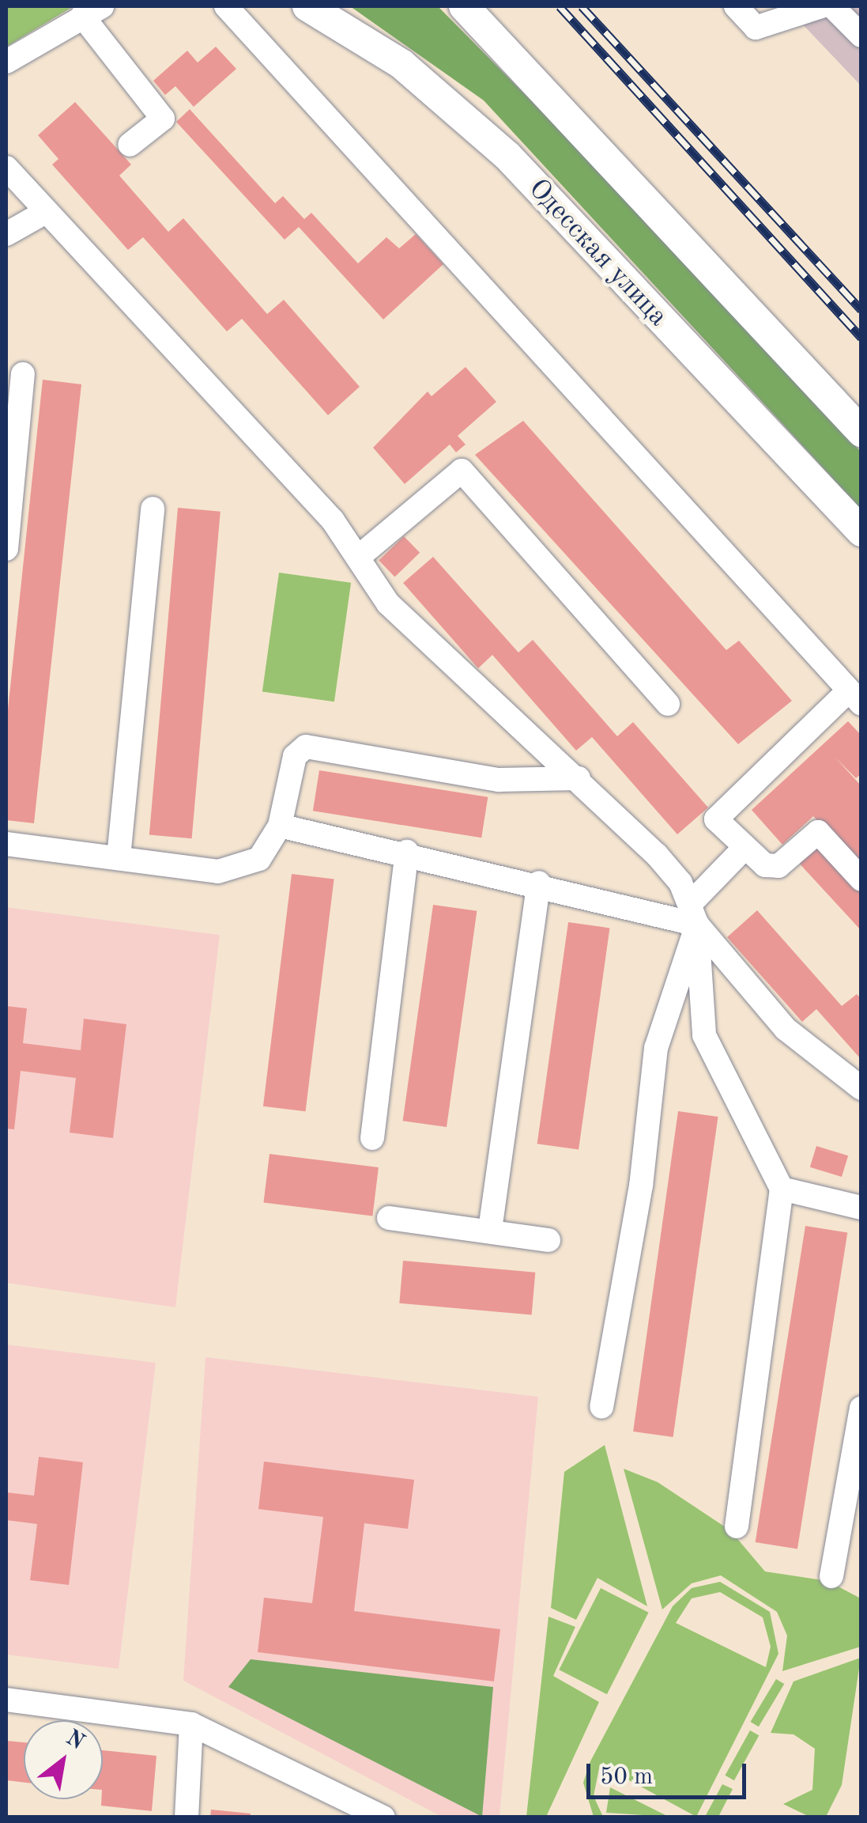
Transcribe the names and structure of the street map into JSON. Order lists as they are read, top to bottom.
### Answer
{
  "streets": {
    "main road": ["Одесская улица"]
  },
  "scale_bar": "50 m",
  "north": "top right"
}
